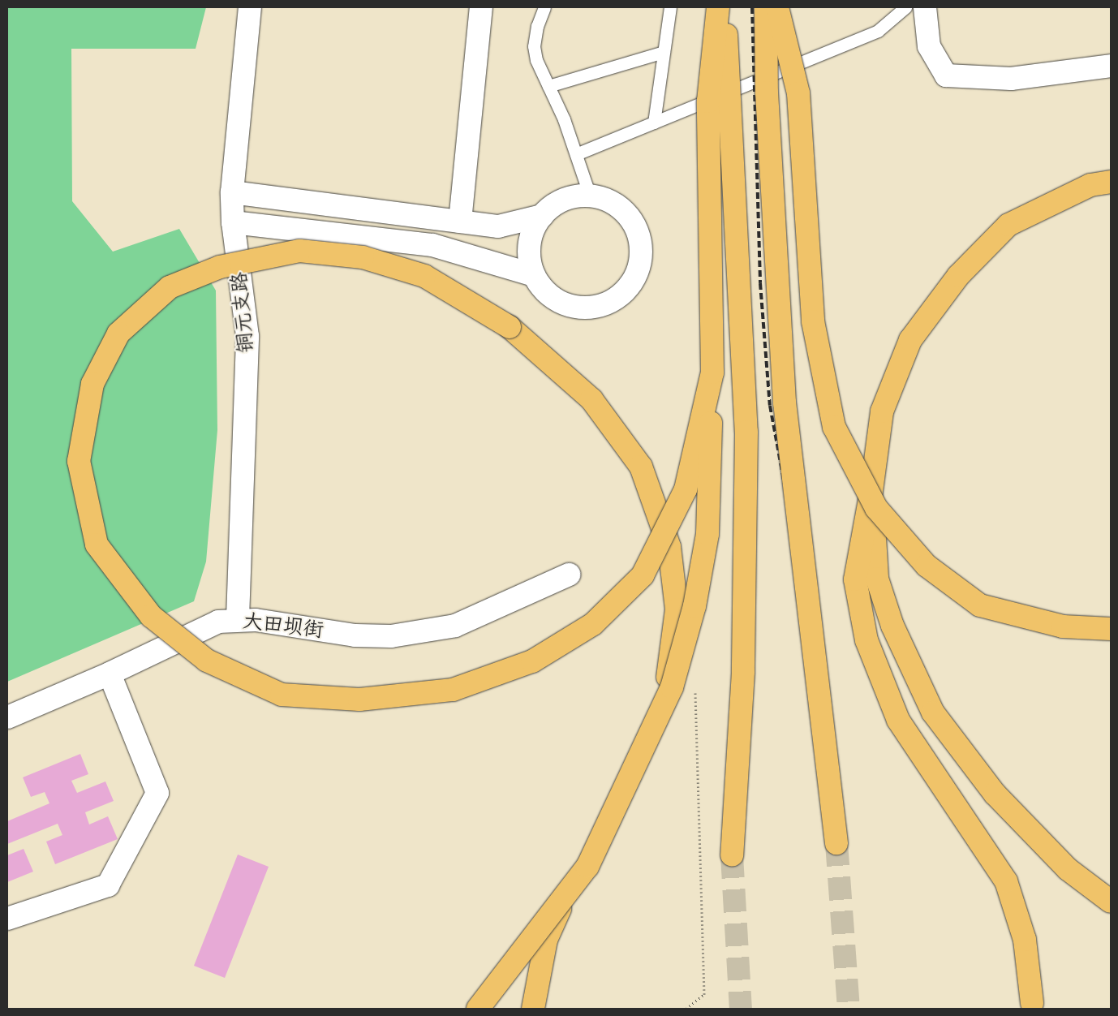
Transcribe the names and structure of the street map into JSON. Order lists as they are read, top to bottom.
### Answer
{
  "streets": {
    "street": ["铜元支路", "大田坝街"]
  },
  "crossings": [
    ["铜元支路", "大田坝街"]
  ]
}
